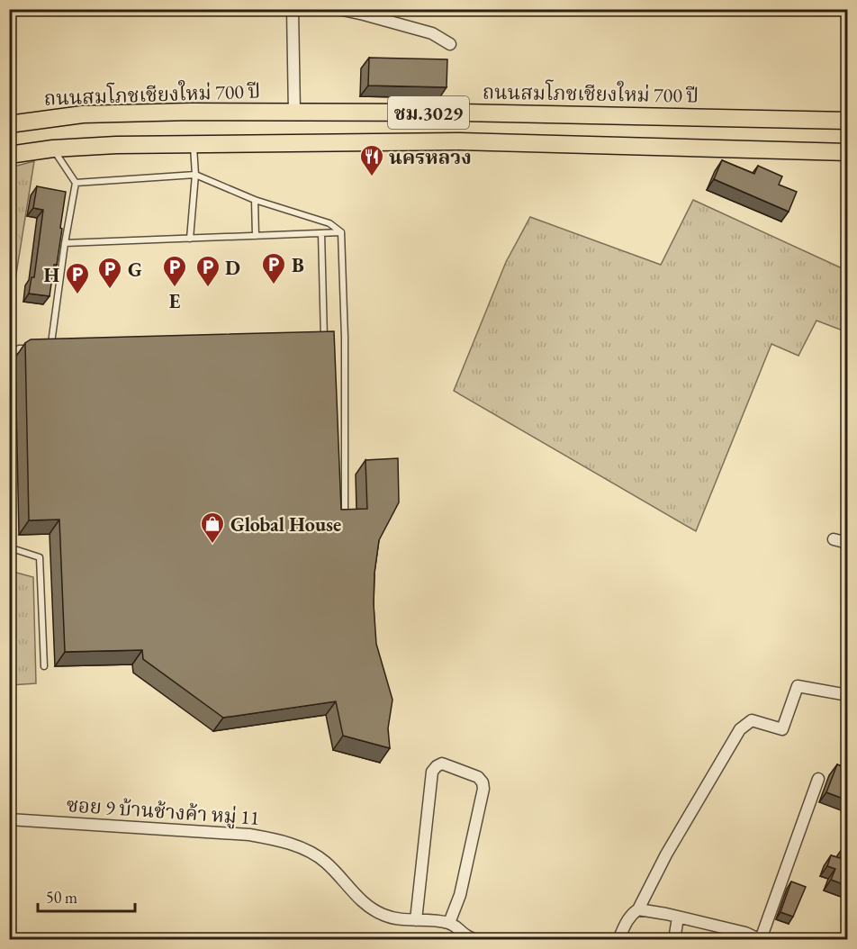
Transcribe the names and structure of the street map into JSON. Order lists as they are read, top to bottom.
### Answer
{
  "streets": {
    "main road": ["ถนนสมโภชเชียงใหม่ 700 ปี", "ชม.3029"],
    "street": ["ซอย 9 บ้านช้างค้า หมู่ 11"]
  },
  "places": {
    "restaurant": ["นครหลวง"],
    "parking": [
      "B",
      "E",
      "D",
      "G",
      "H"
    ],
    "shop": ["Global House"]
  },
  "scale_bar": "50 m"
}
